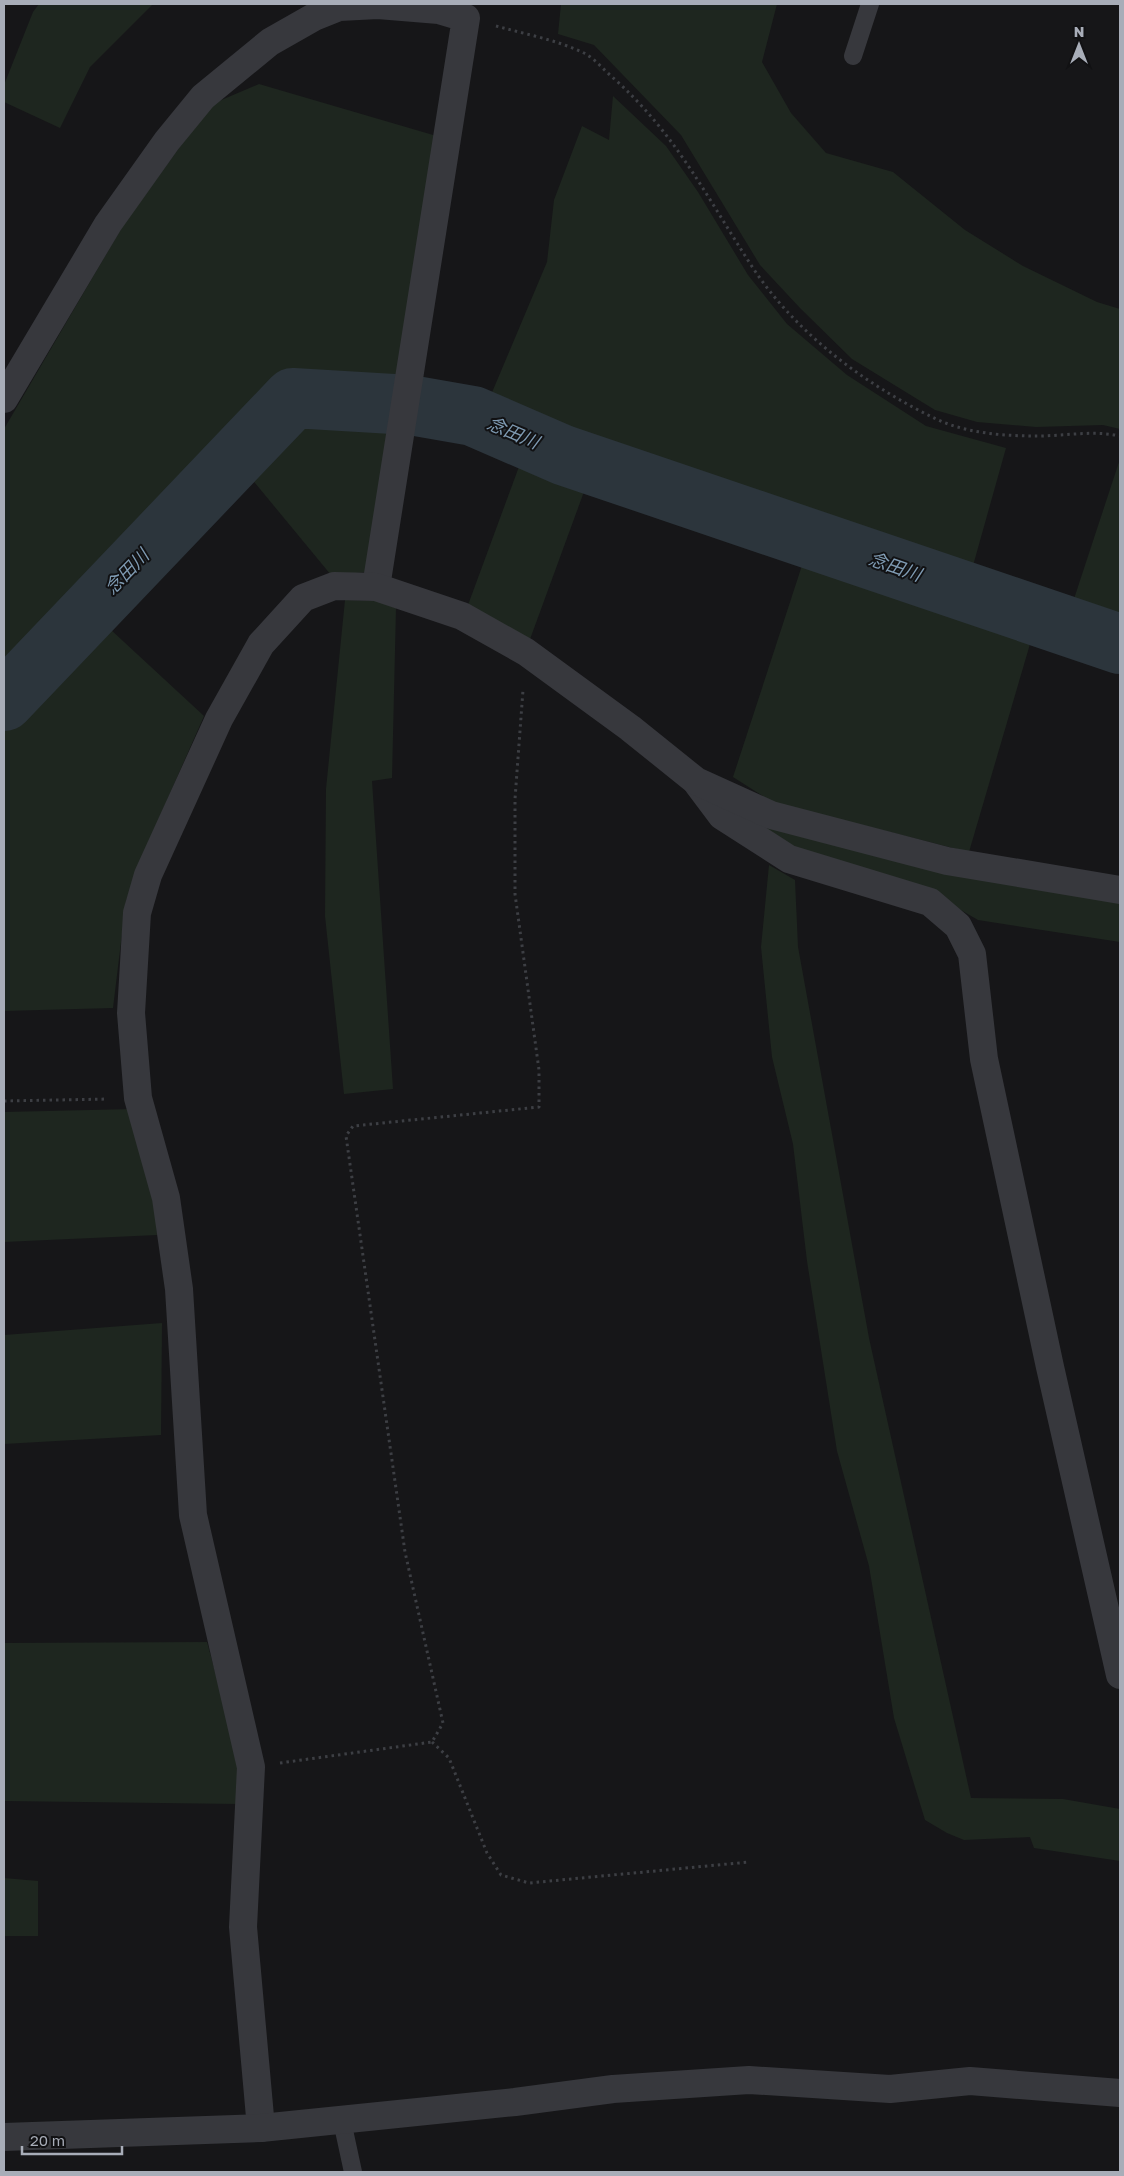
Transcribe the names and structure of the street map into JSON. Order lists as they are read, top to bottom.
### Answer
{
  "water": ["念田川"],
  "scale_bar": "20 m",
  "north": "top"
}
